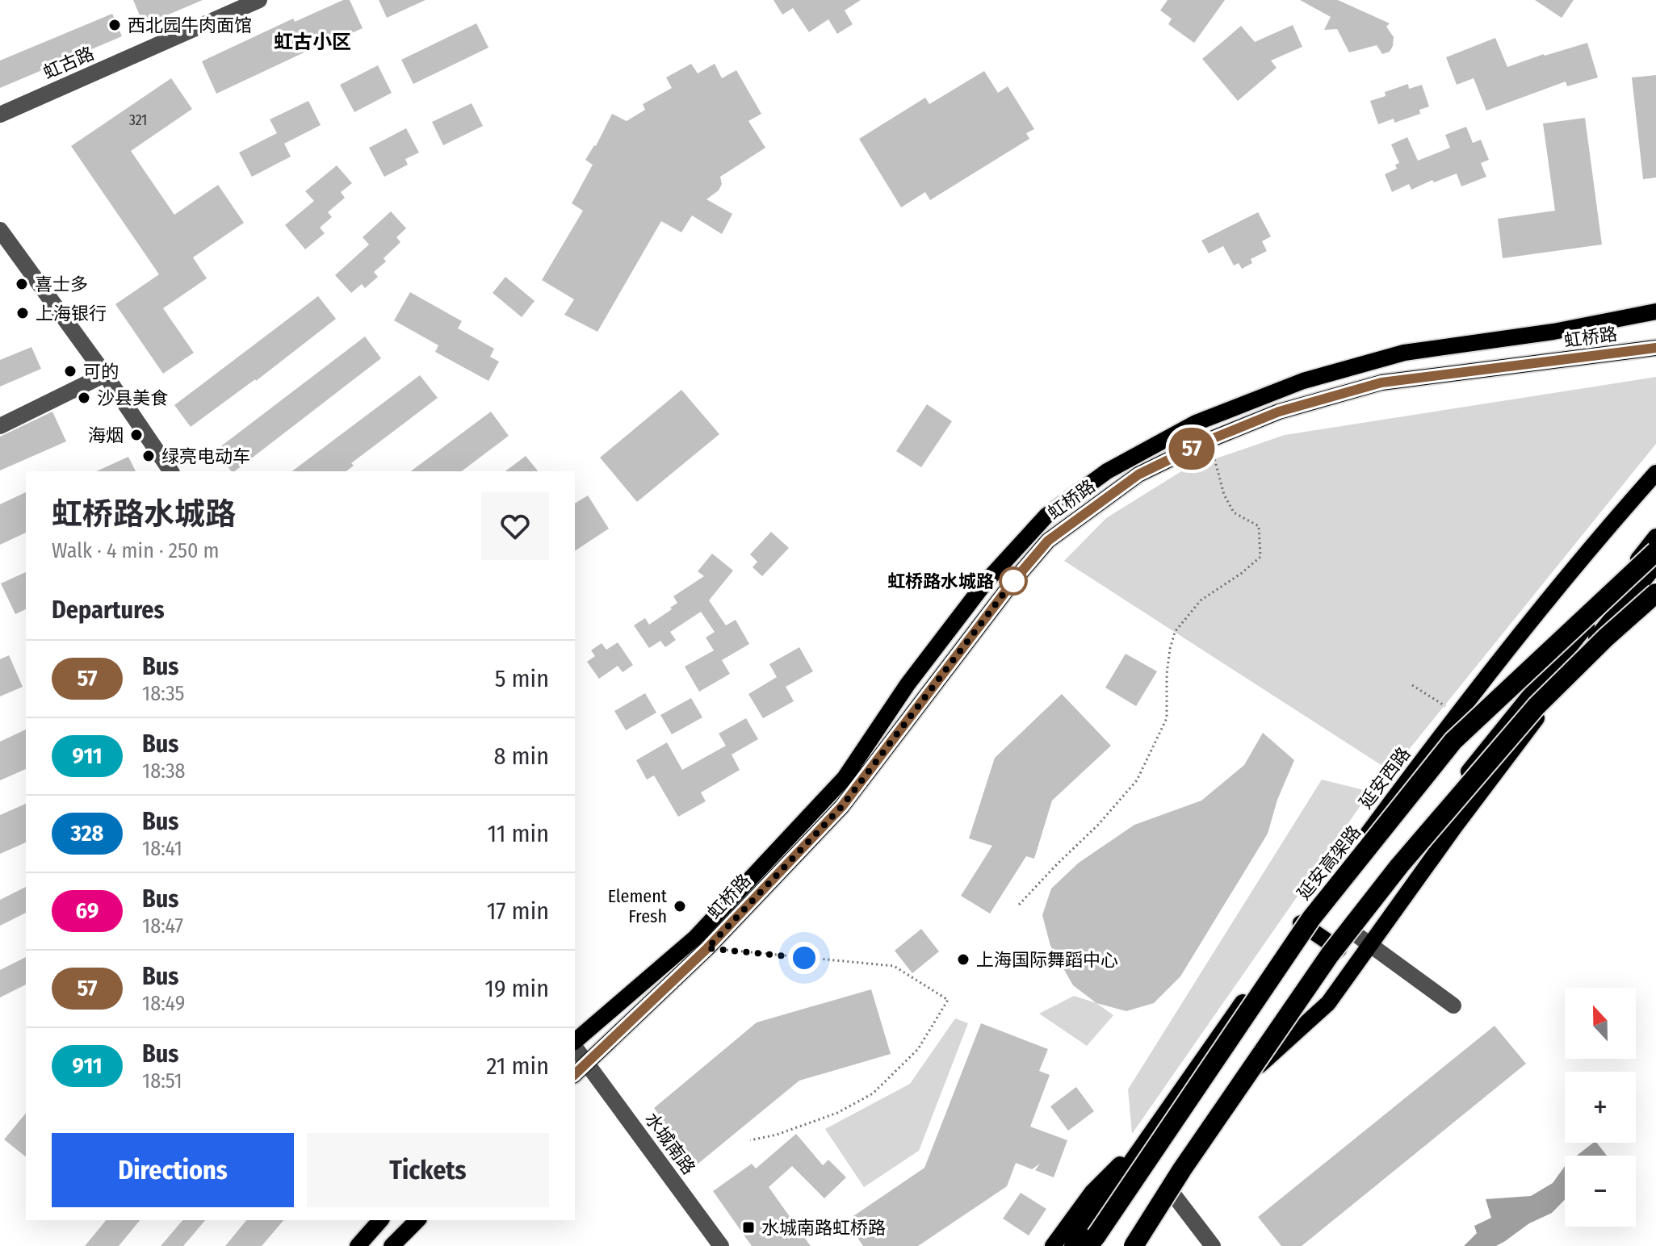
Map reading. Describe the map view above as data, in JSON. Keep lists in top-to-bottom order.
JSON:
{
  "streets": {
    "highway": ["延安高架路"],
    "main road": ["虹桥路", "延安西路"],
    "street": ["虹古路", "水城南路"]
  },
  "crossings": [
    ["虹桥路", "水城南路"]
  ],
  "districts": ["虹古小区"],
  "places": {
    "other": [
      "西北园牛肉面馆",
      "喜士多",
      "上海银行",
      "可的",
      "沙县美食",
      "海烟",
      "绿亮电动车",
      "虹桥路水城路",
      "Element Fresh",
      "上海国际舞蹈中心"
    ],
    "transit": ["水城南路虹桥路"]
  },
  "lines": ["bus line 57"],
  "house_numbers": ["321"],
  "north": "top",
  "page": {
    "on_map": "57",
    "heading": [
      ["虹桥路水城路", "Walk · 4 min · 250 m"],
      "Departures"
    ],
    "list": [
      {
        "mark": "57",
        "name": "Bus",
        "note": "18:35",
        "value": "5 min"
      },
      {
        "mark": "911",
        "name": "Bus",
        "note": "18:38",
        "value": "8 min"
      },
      {
        "mark": "328",
        "name": "Bus",
        "note": "18:41",
        "value": "11 min"
      },
      {
        "mark": "69",
        "name": "Bus",
        "note": "18:47",
        "value": "17 min"
      },
      {
        "mark": "57",
        "name": "Bus",
        "note": "18:49",
        "value": "19 min"
      },
      {
        "mark": "911",
        "name": "Bus",
        "note": "18:51",
        "value": "21 min"
      }
    ],
    "map_buttons": ["+", "−"],
    "buttons": ["Directions", "Tickets"]
  }
}
